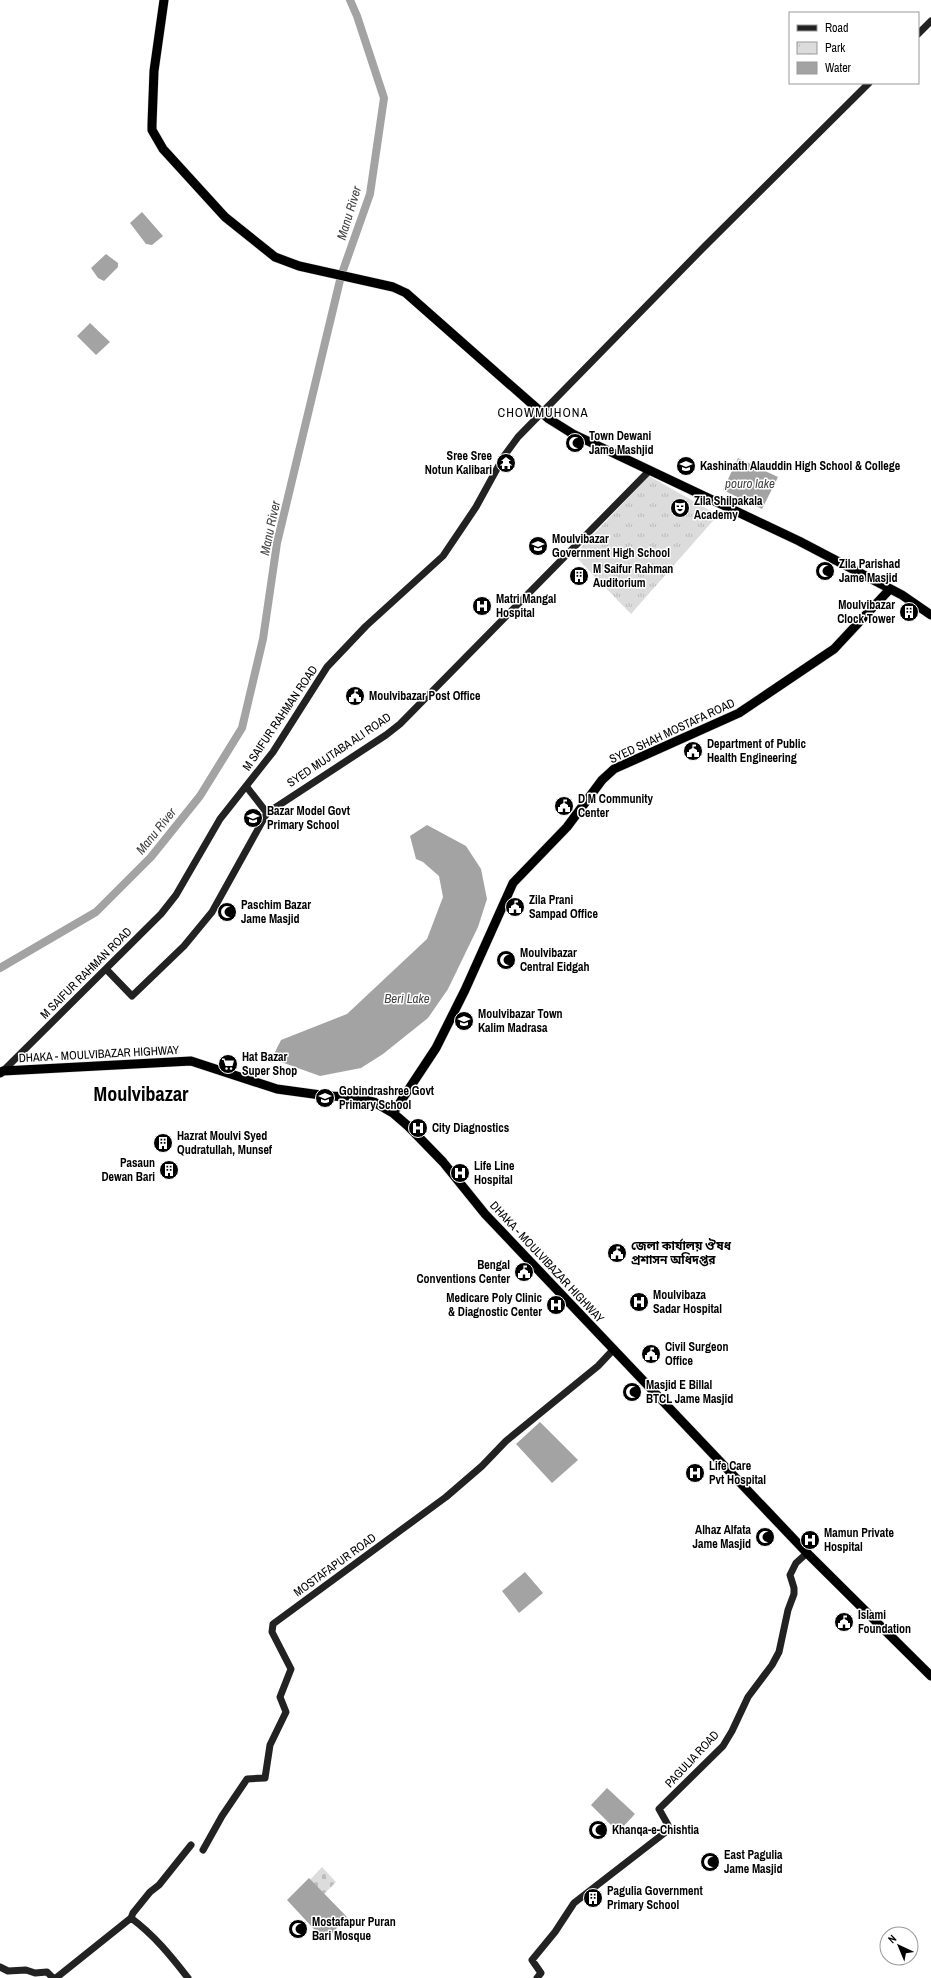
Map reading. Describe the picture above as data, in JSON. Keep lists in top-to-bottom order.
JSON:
{
  "streets": {
    "highway": ["SYED SHAH MOSTAFA ROAD", "DHAKA - MOULVIBAZAR HIGHWAY"],
    "street": [
      "M SAIFUR RAHMAN ROAD",
      "SYED MUJTABA ALI ROAD",
      "MOSTAFAPUR ROAD",
      "PAGULIA ROAD"
    ]
  },
  "crossings": [
    ["M SAIFUR RAHMAN ROAD", "SYED MUJTABA ALI ROAD"],
    ["M SAIFUR RAHMAN ROAD", "DHAKA - MOULVIBAZAR HIGHWAY"],
    ["SYED SHAH MOSTAFA ROAD", "DHAKA - MOULVIBAZAR HIGHWAY"],
    ["DHAKA - MOULVIBAZAR HIGHWAY", "MOSTAFAPUR ROAD"],
    ["DHAKA - MOULVIBAZAR HIGHWAY", "PAGULIA ROAD"]
  ],
  "districts": ["CHOWMUHONA", "Moulvibazar"],
  "water": ["Manu River", "pouro lake", "Beri Lake"],
  "places": {
    "mosque": [
      "Town Dewani Jame Mashjid",
      "Zila Parishad Jame Masjid",
      "Paschim Bazar Jame Masjid",
      "Moulvibazar Central Eidgah",
      "Masjid E Billal BTCL Jame Masjid",
      "Alhaz Alfata Jame Masjid",
      "Khanqa-e-Chishtia",
      "East Pagulia Jame Masjid",
      "Mostafapur Puran Bari Mosque"
    ],
    "temple": ["Sree Sree Notun Kalibari"],
    "school or university": [
      "Kashinath Alauddin High School & College",
      "Moulvibazar Government High School",
      "Bazar Model Govt Primary School",
      "Moulvibazar Town Kalim Madrasa",
      "Gobindrashree Govt Primary School"
    ],
    "theatre": ["Zila Shilpakala Academy"],
    "building": [
      "M Saifur Rahman Auditorium",
      "Moulvibazar Clock Tower",
      "Hazrat Moulvi Syed Qudratullah, Munsef",
      "Pasaun Dewan Bari",
      "Pagulia Government Primary School"
    ],
    "hospital": [
      "Matri Mangal Hospital",
      "City Diagnostics",
      "Life Line Hospital",
      "Moulvibaza Sadar Hospital",
      "Medicare Poly Clinic & Diagnostic Center",
      "Life Care Pvt Hospital",
      "Mamun Private Hospital"
    ],
    "public building": [
      "Moulvibazar Post Office",
      "Department of Public Health Engineering",
      "D M Community Center",
      "Zila Prani Sampad Office",
      "জেলা কার্যালয় ঔষধ প্রশাসন অধিদপ্তর",
      "Bengal Conventions Center",
      "Civil Surgeon Office",
      "Islami Foundation"
    ],
    "supermarket": ["Hat Bazar Super Shop"]
  },
  "legend": ["Road", "Park", "Water"],
  "north": "top left"
}
